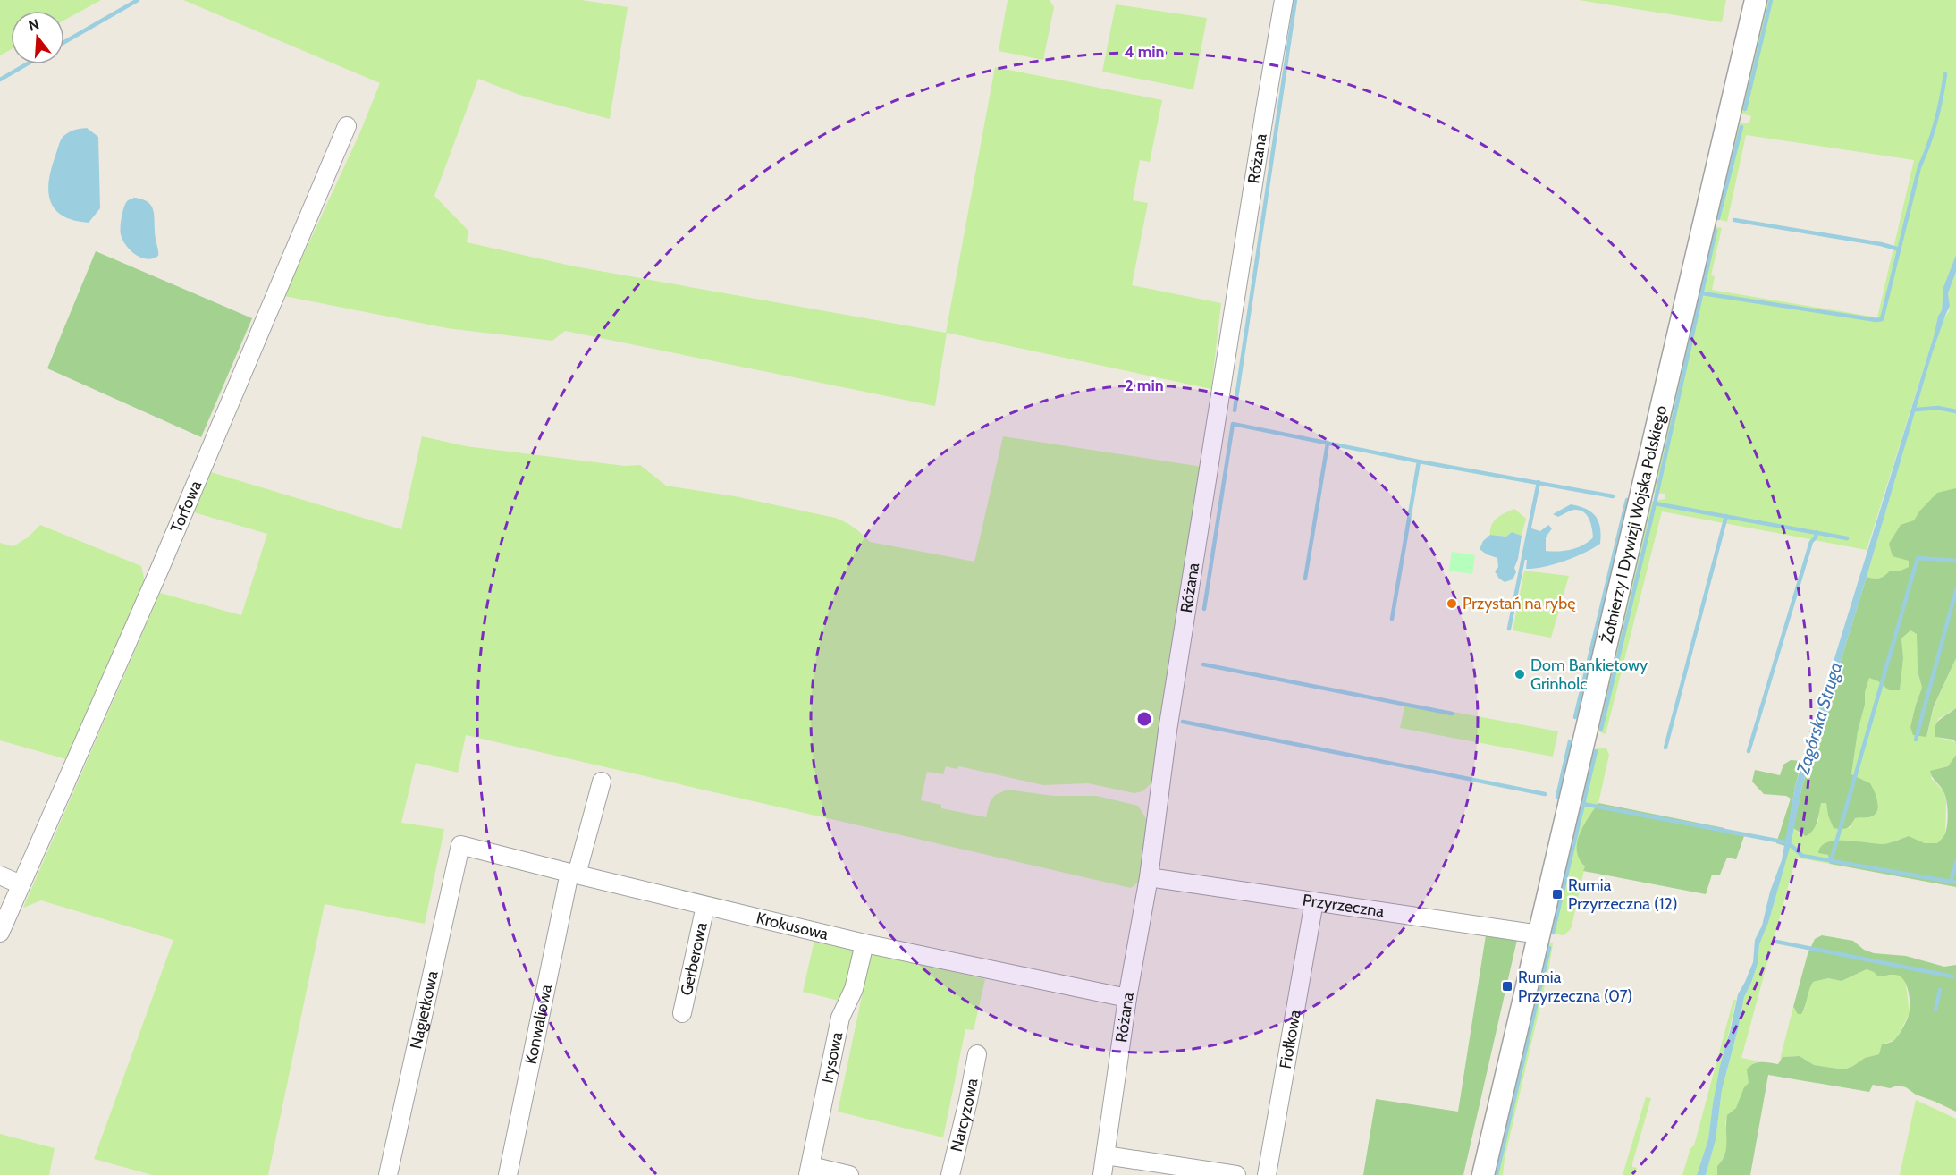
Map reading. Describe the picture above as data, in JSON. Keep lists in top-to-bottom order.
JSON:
{
  "streets": {
    "street": [
      "Różana",
      "Torfowa",
      "Żołnierzy I Dywizji Wojska Polskiego",
      "Przyrzeczna",
      "Krokusowa",
      "Gerberowa",
      "Nagietkowa",
      "Konwaliowa",
      "Fiołkowa",
      "Irysowa",
      "Narcyzowa"
    ]
  },
  "crossings": [
    ["Różana", "Przyrzeczna"],
    ["Różana", "Krokusowa"],
    ["Żołnierzy I Dywizji Wojska Polskiego", "Przyrzeczna"],
    ["Przyrzeczna", "Fiołkowa"],
    ["Krokusowa", "Gerberowa"],
    ["Krokusowa", "Nagietkowa"],
    ["Krokusowa", "Konwaliowa"],
    ["Krokusowa", "Irysowa"]
  ],
  "water": ["Zagórska Struga"],
  "places": {
    "other": ["Przystań na rybę", "Dom Bankietowy Grinholc"],
    "transit": ["Rumia Przyrzeczna (12)", "Rumia Przyrzeczna (07)"]
  },
  "north": "top",
  "rings": ["4 min", "2 min"]
}
